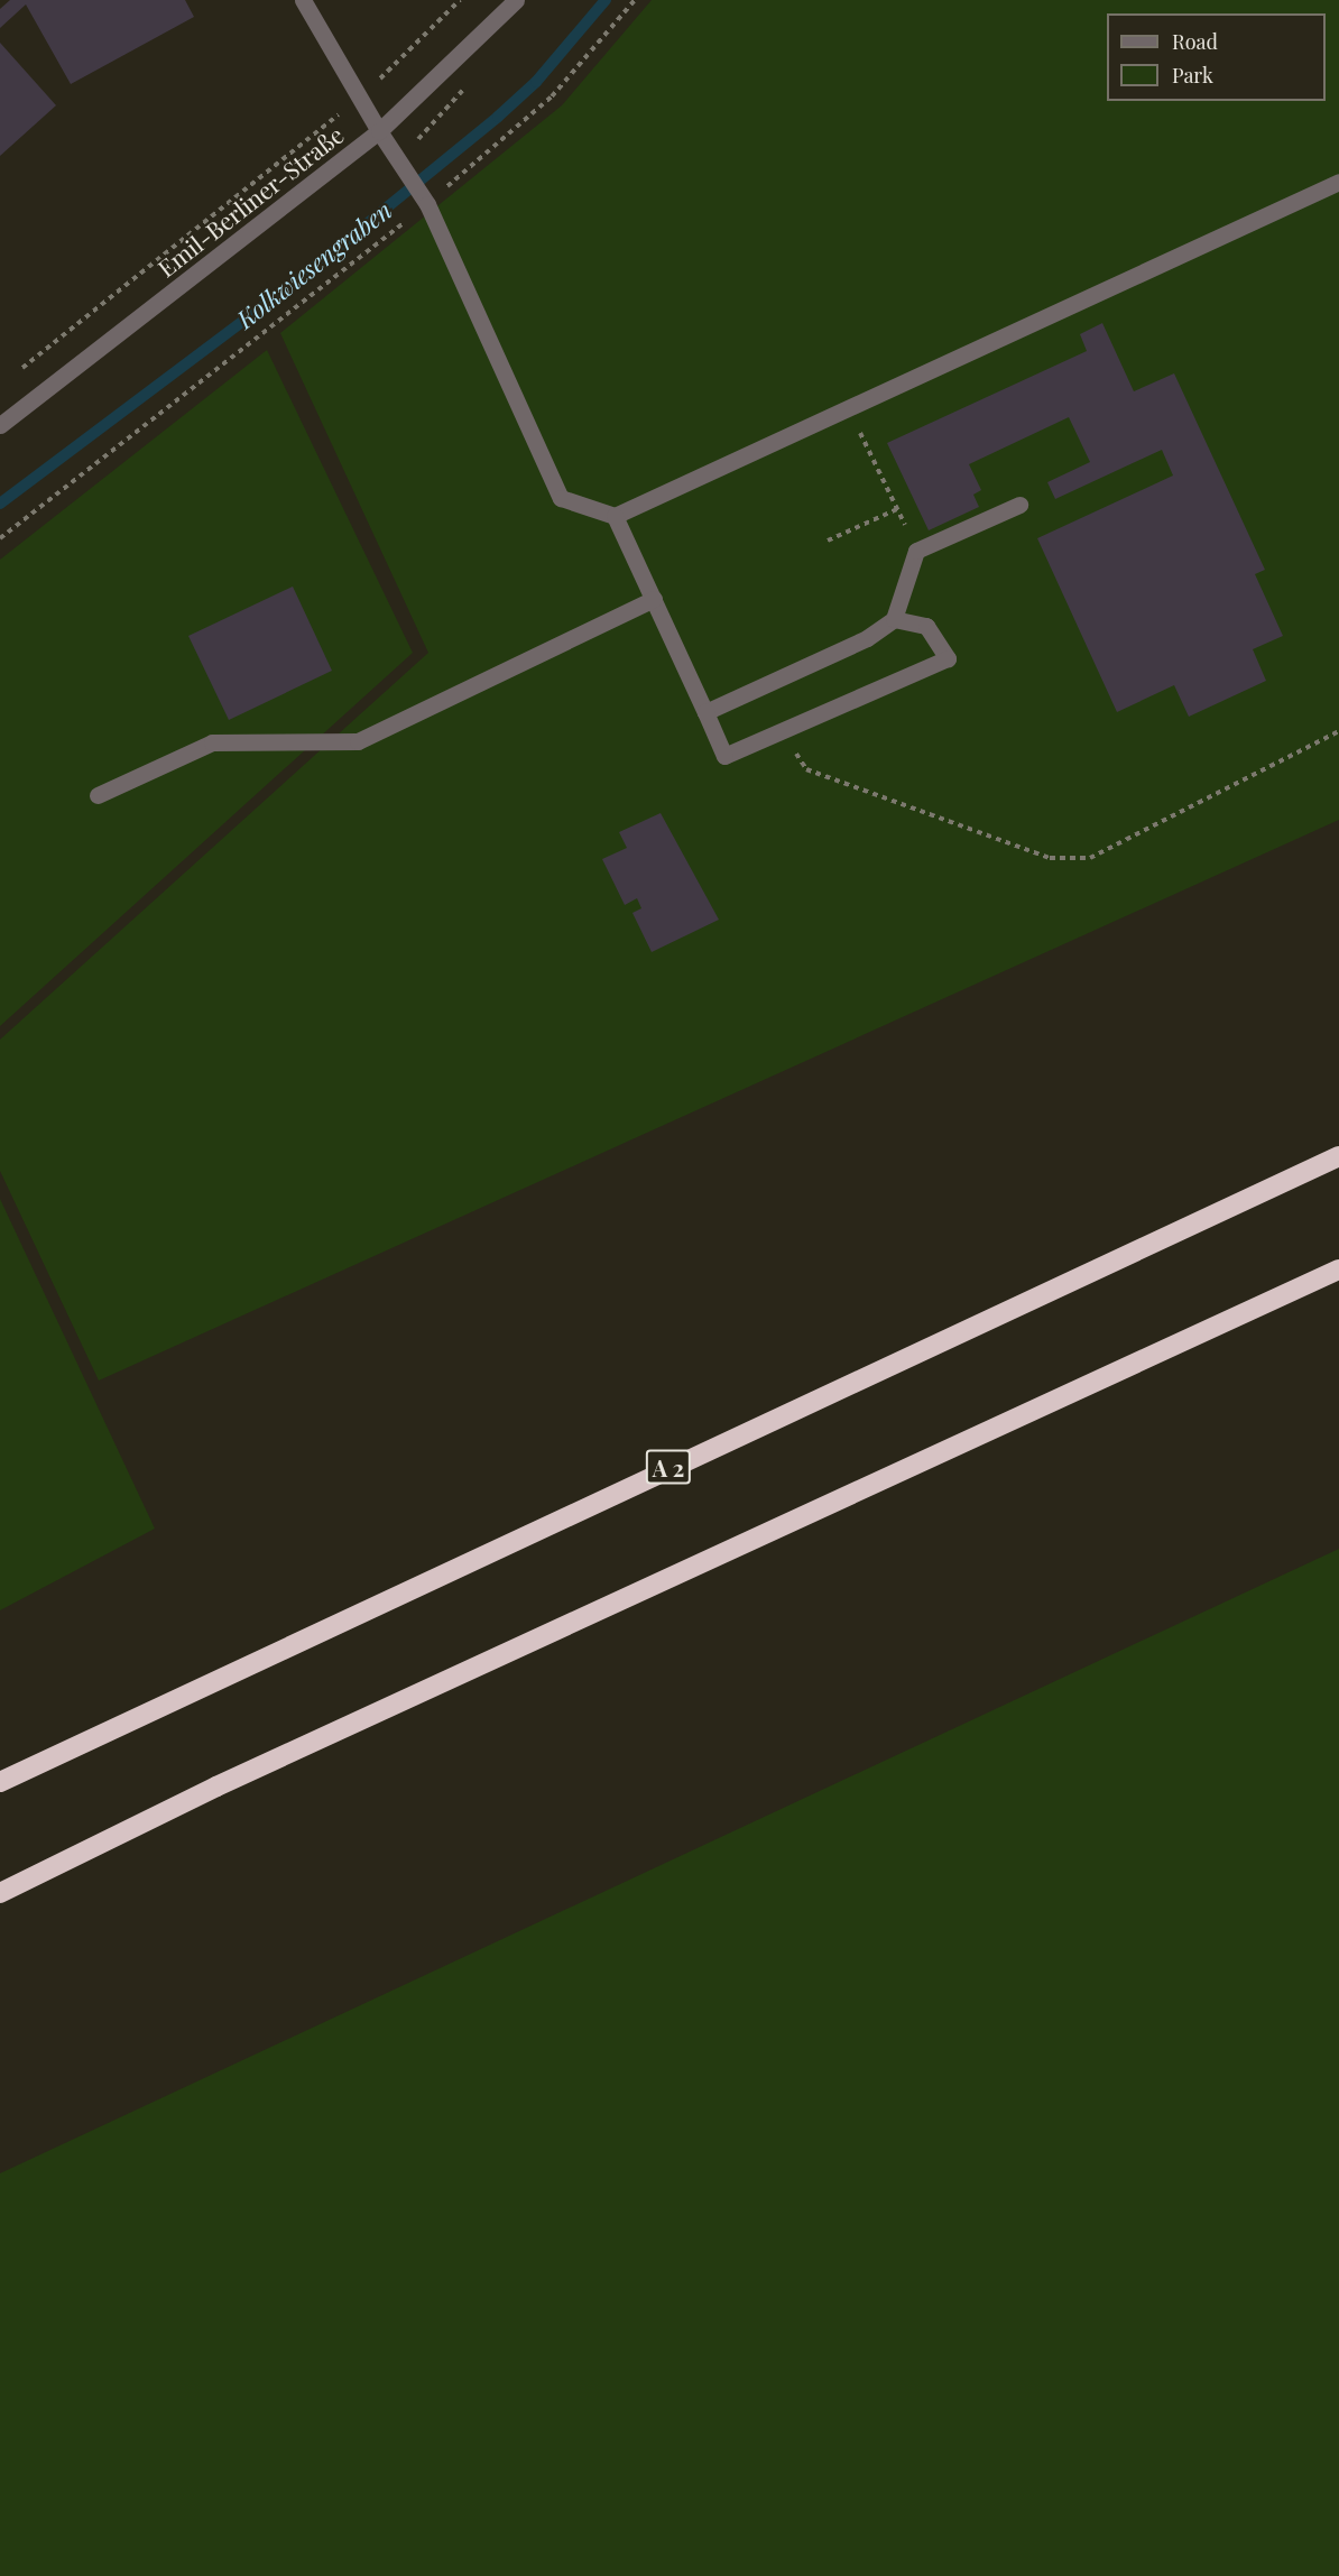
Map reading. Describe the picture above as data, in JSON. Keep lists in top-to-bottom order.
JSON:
{
  "streets": {
    "highway": ["A 2"],
    "street": ["Emil-Berliner-Straße"]
  },
  "water": ["Kolkwiesengraben"],
  "legend": ["Road", "Park"]
}
